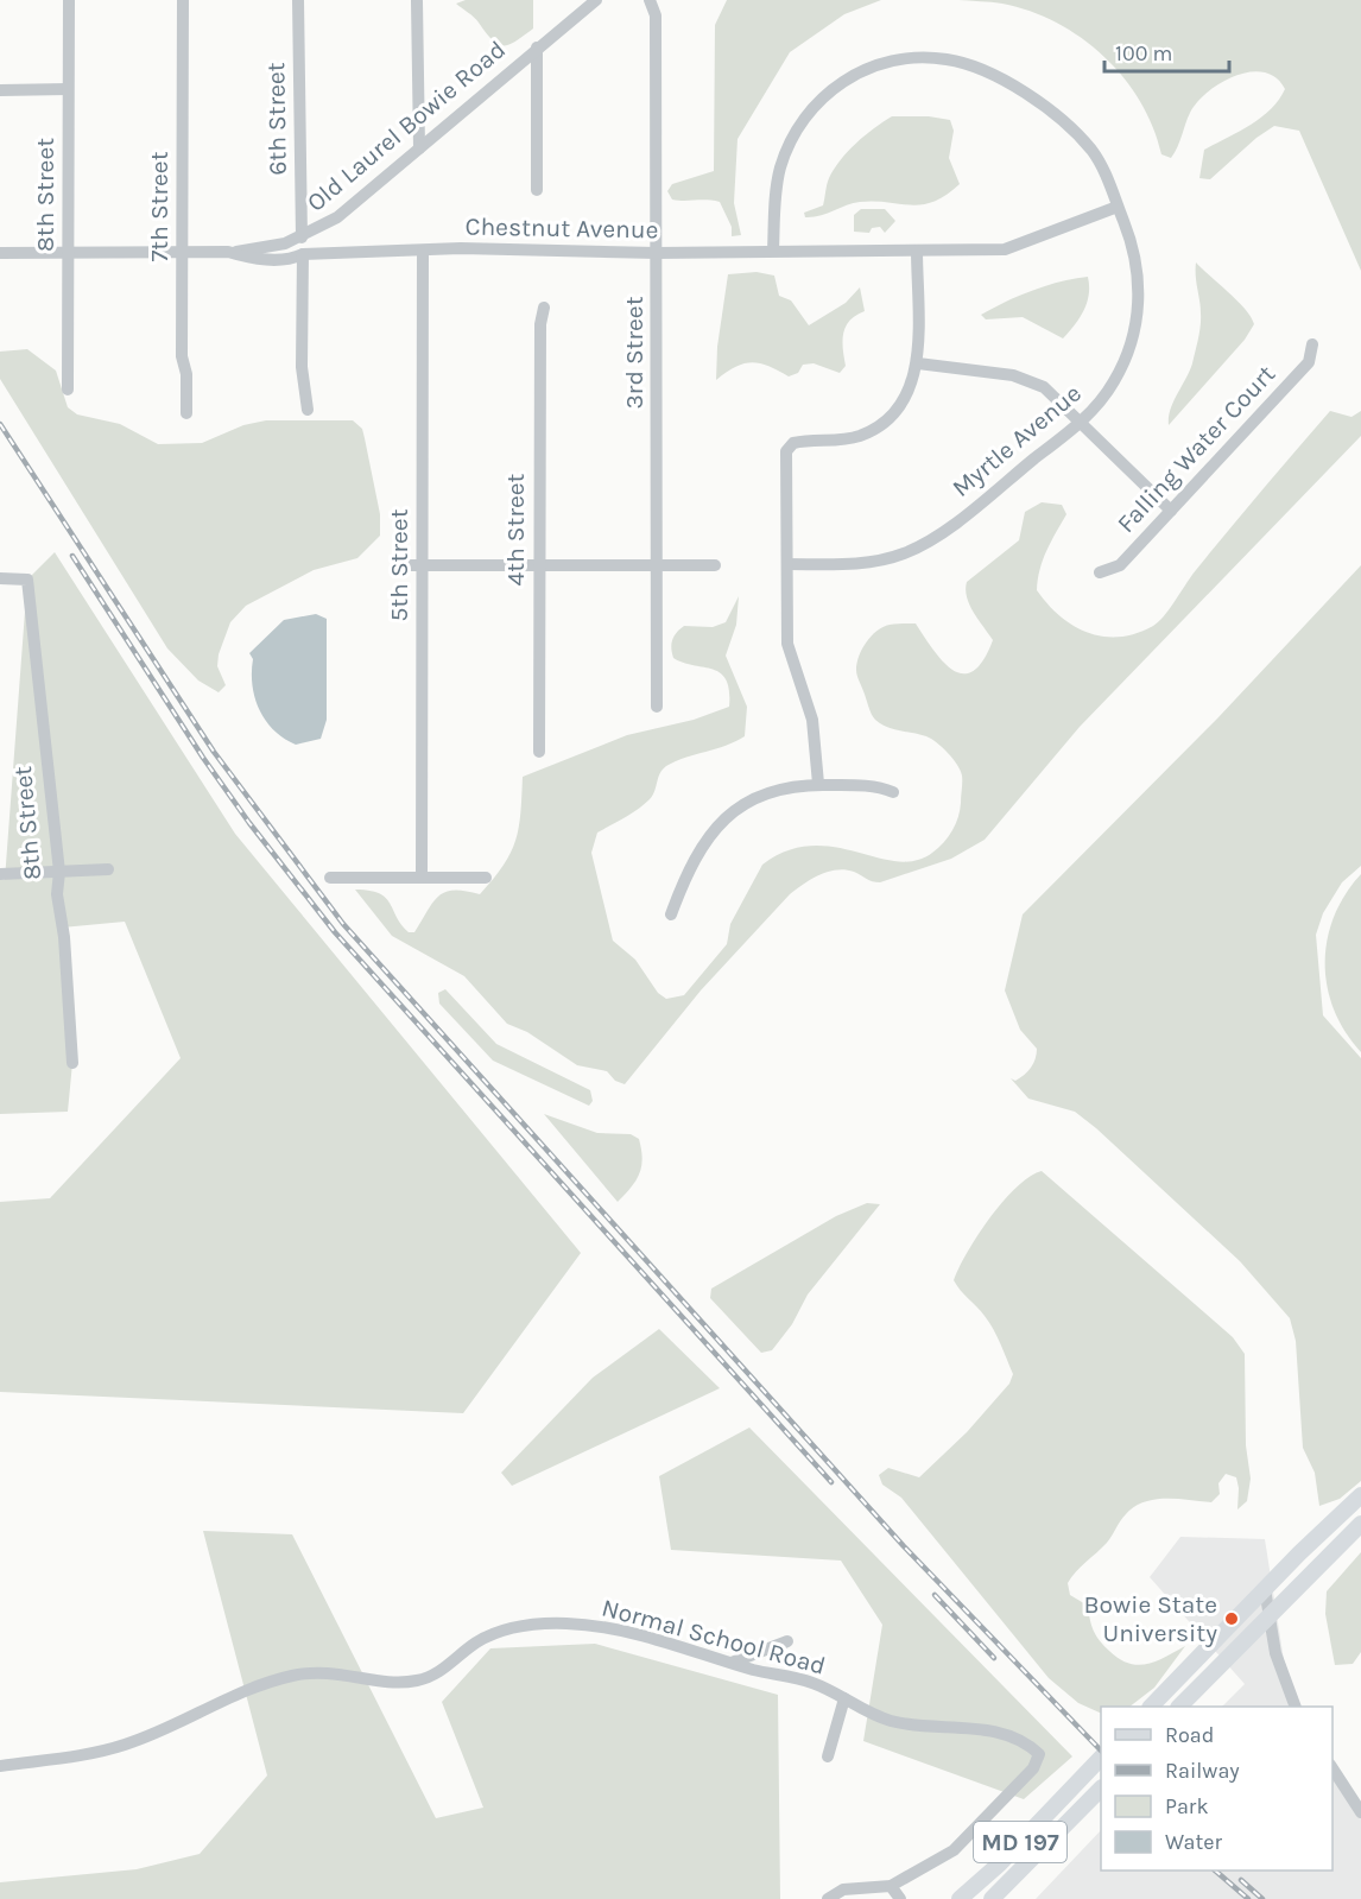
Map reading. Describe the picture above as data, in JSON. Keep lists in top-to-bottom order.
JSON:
{
  "streets": {
    "main road": ["MD 197"],
    "street": [
      "6th Street",
      "Old Laurel Bowie Road",
      "8th Street",
      "7th Street",
      "Chestnut Avenue",
      "3rd Street",
      "Myrtle Avenue",
      "Falling Water Court",
      "4th Street",
      "5th Street",
      "Normal School Road"
    ]
  },
  "crossings": [
    ["6th Street", "Old Laurel Bowie Road"],
    ["Old Laurel Bowie Road", "Chestnut Avenue"],
    ["8th Street", "Chestnut Avenue"],
    ["7th Street", "Chestnut Avenue"],
    ["Chestnut Avenue", "3rd Street"],
    ["Chestnut Avenue", "Myrtle Avenue"],
    ["Chestnut Avenue", "5th Street"]
  ],
  "places": ["Bowie State University"],
  "legend": [
    "Road",
    "Railway",
    "Park",
    "Water"
  ],
  "scale_bar": "100 m"
}
